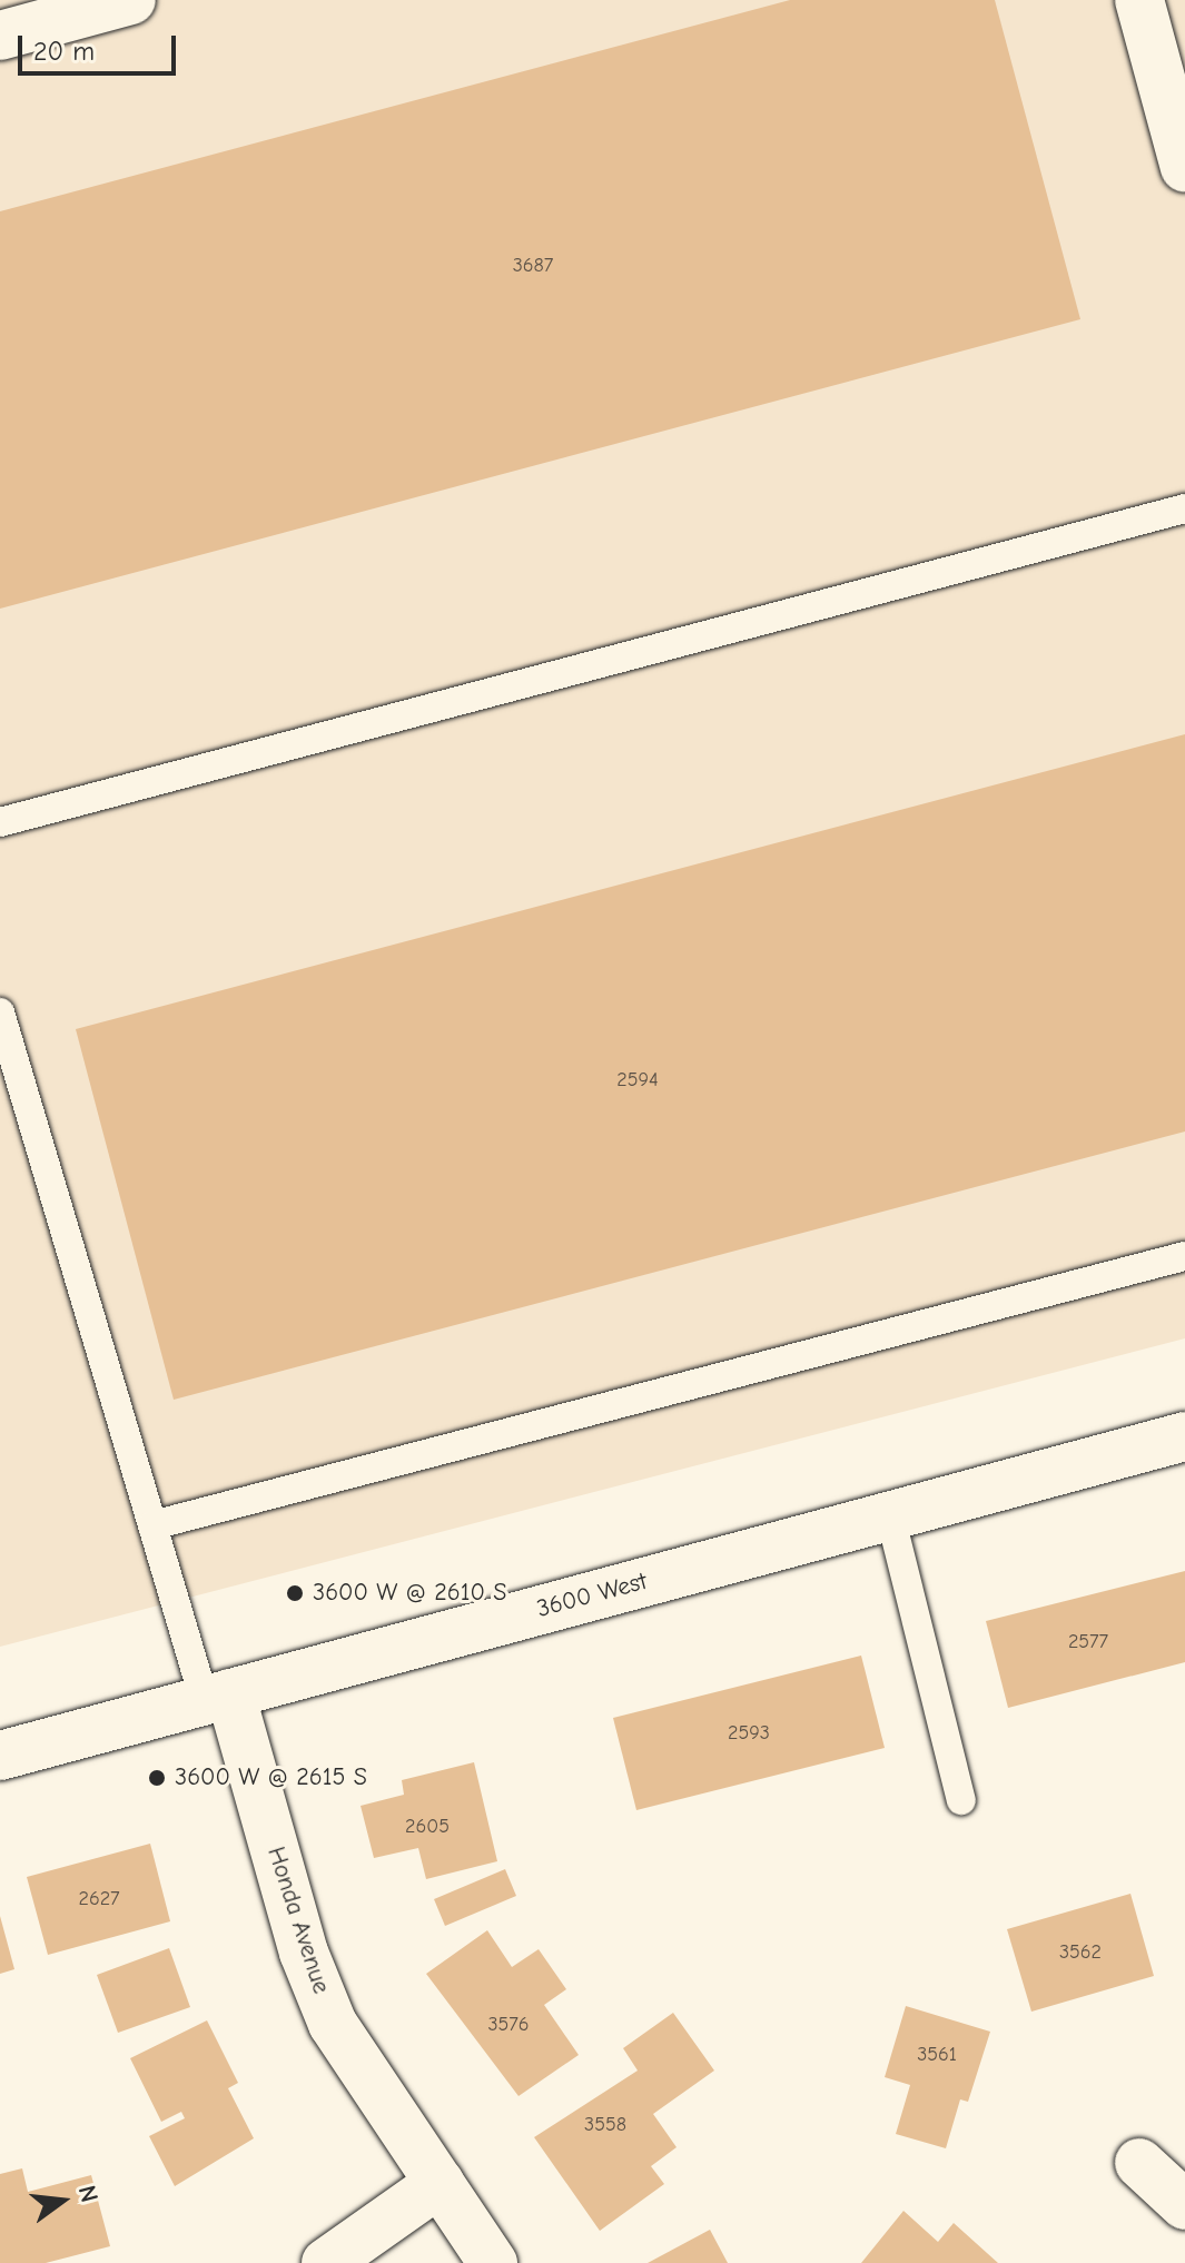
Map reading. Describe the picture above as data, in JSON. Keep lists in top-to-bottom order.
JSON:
{
  "streets": {
    "street": ["3600 West", "Honda Avenue"]
  },
  "crossings": [
    ["3600 West", "Honda Avenue"]
  ],
  "places": ["3600 W @ 2610 S", "3600 W @ 2615 S"],
  "house_numbers": [
    "3687",
    "2594",
    "2577",
    "2593",
    "2605",
    "2627",
    "3562",
    "3576",
    "3561",
    "3558"
  ],
  "scale_bar": "20 m",
  "north": "right"
}
